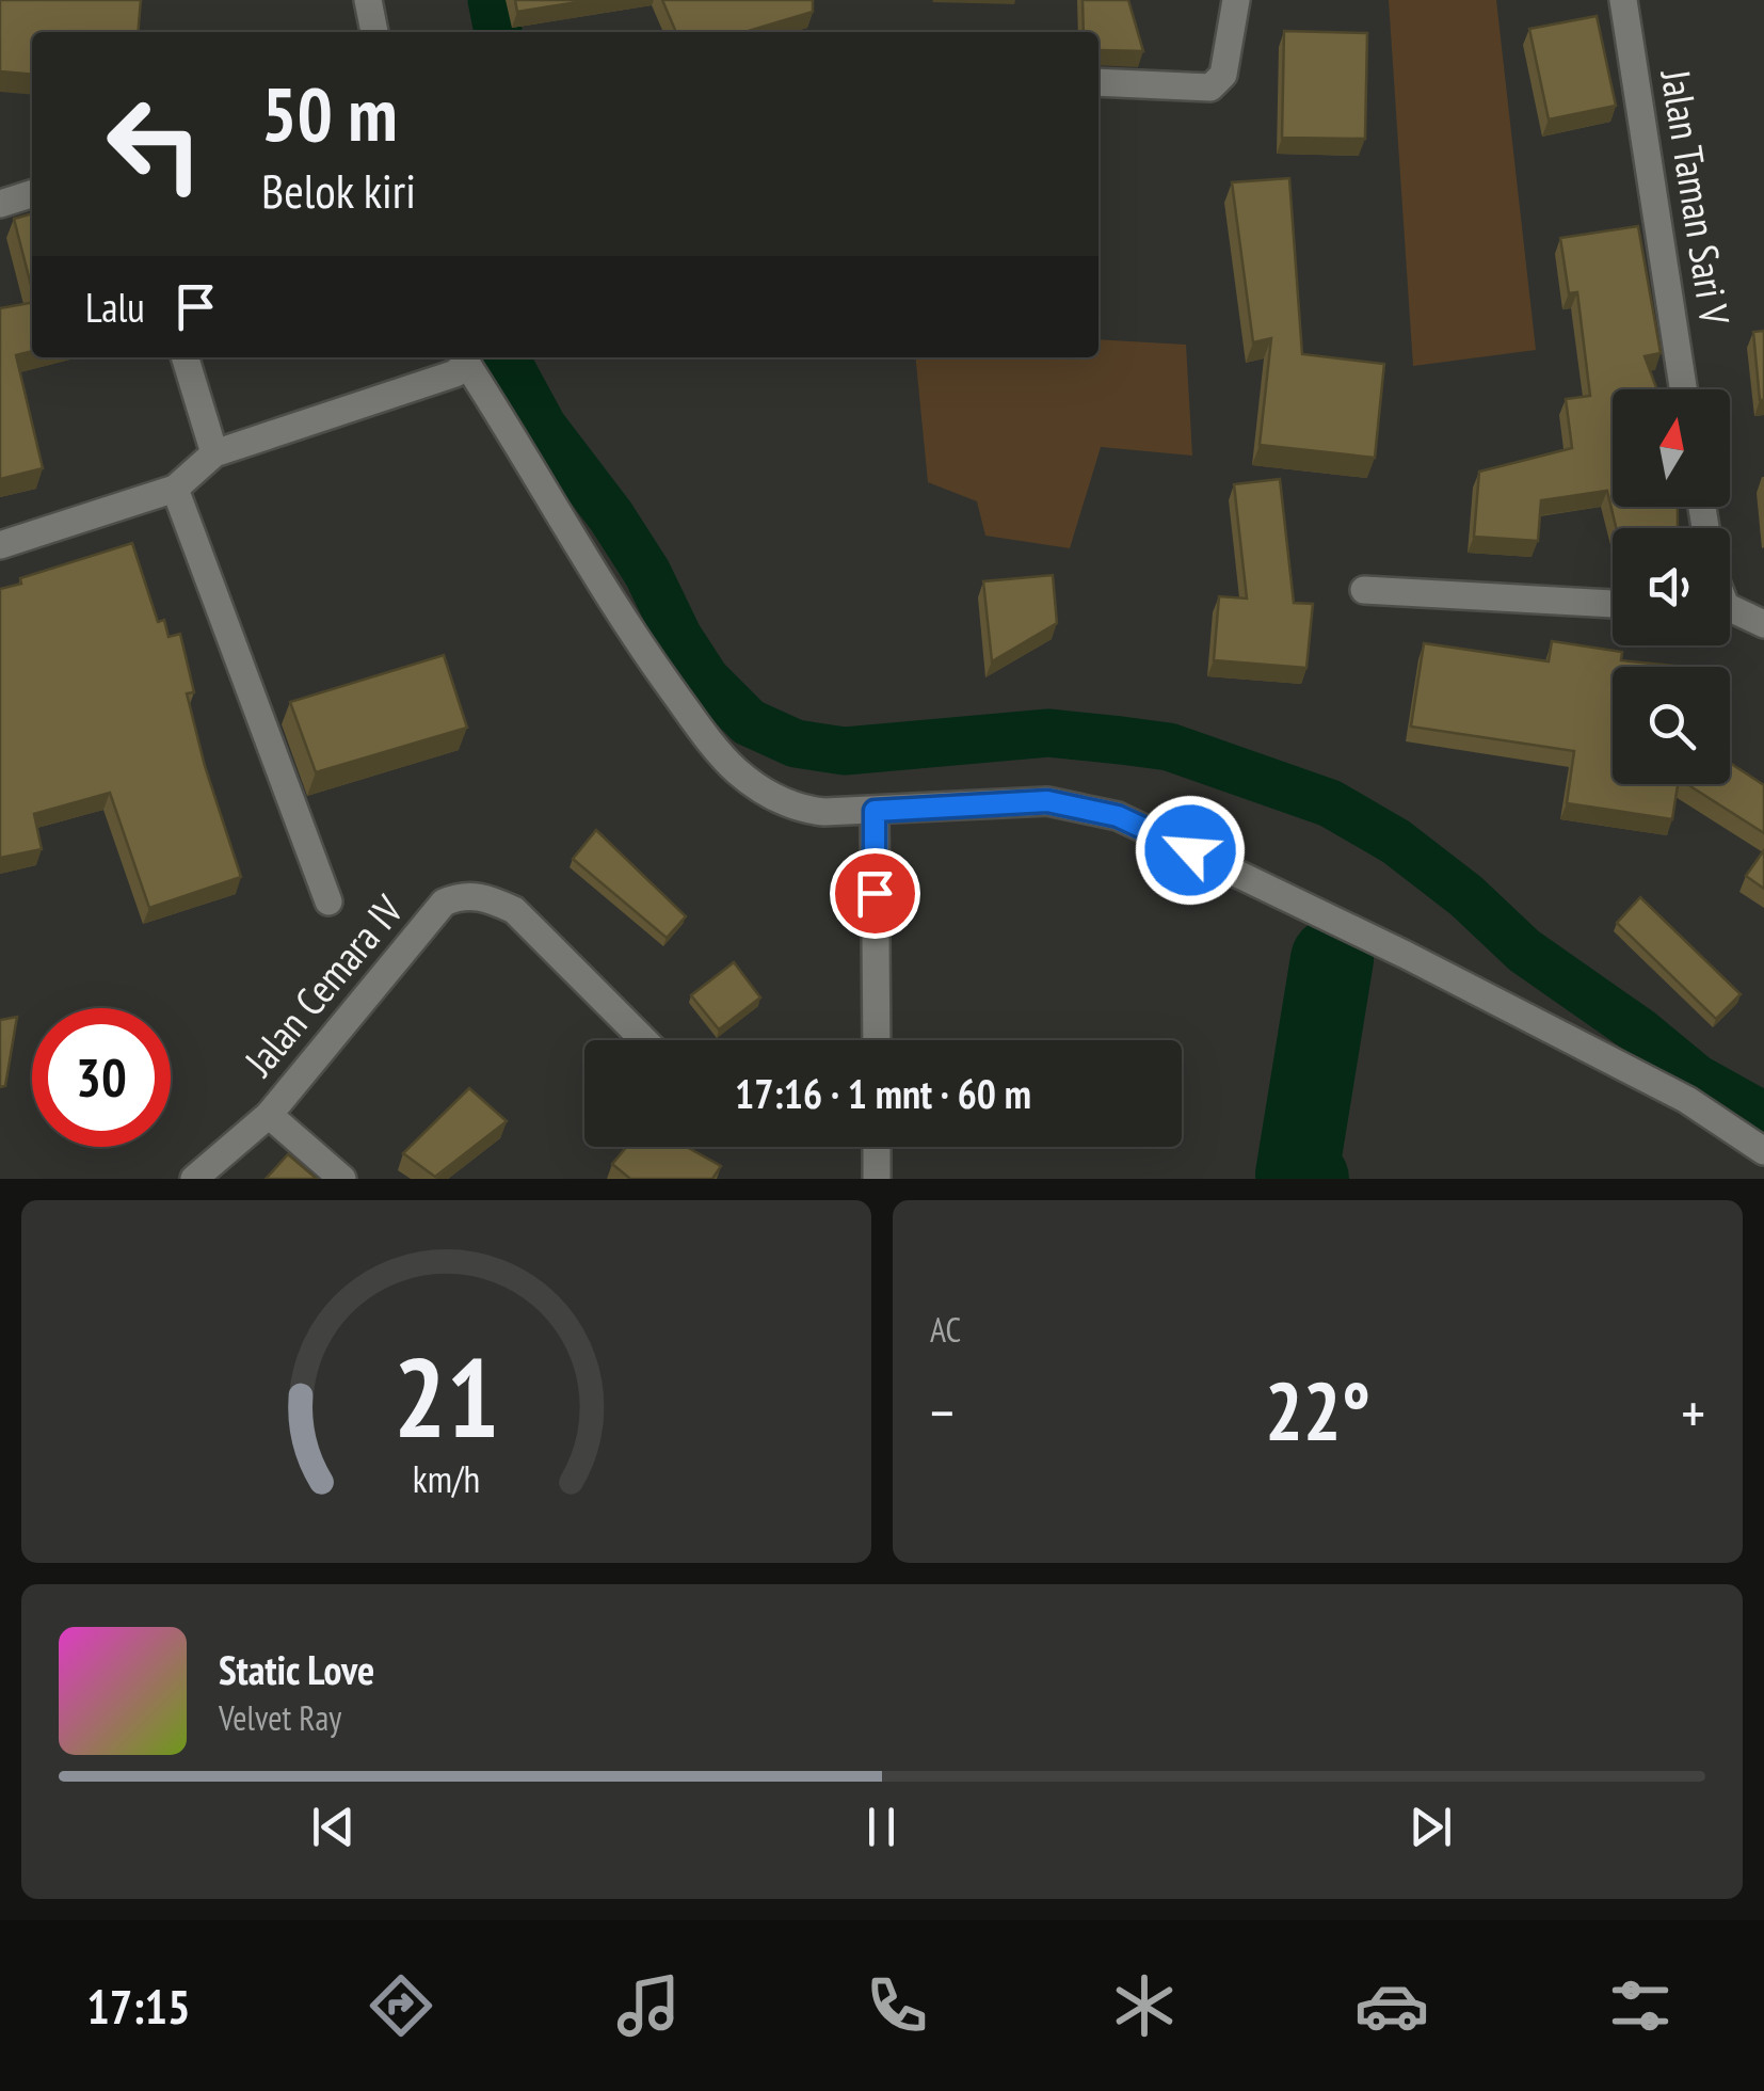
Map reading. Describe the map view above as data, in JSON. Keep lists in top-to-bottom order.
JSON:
{
  "streets": {
    "street": ["Jalan Taman Sari V", "Jalan Cemara IV"]
  },
  "north": "top",
  "page": {
    "turn": ["50 m", "Belok kiri"],
    "then": "Lalu",
    "limit": "30",
    "trip": "17:16 · 1 mnt · 60 m",
    "tile": "AC",
    "heat": ["−", "22°", "+"],
    "song": ["Static Love", "Velvet Ray"],
    "tabs": "17:15",
    "gauge": ["21", "km/h"]
  }
}
